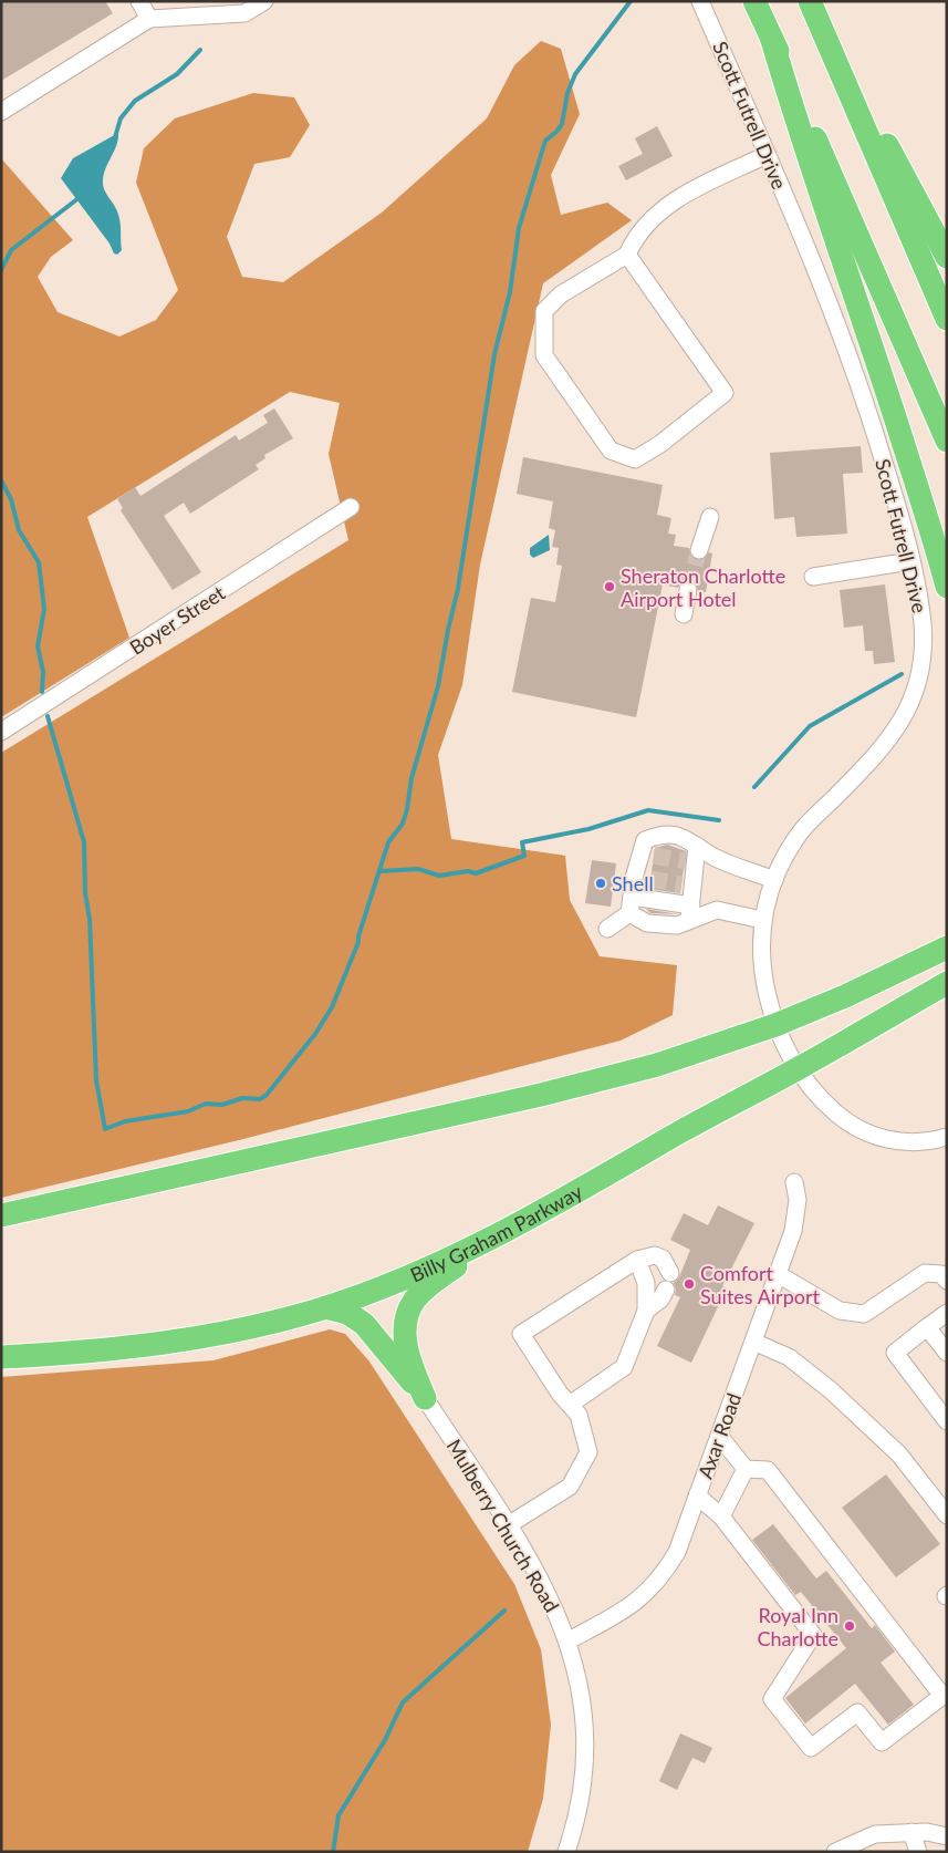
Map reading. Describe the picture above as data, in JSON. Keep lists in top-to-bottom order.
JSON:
{
  "streets": {
    "highway": ["Billy Graham Parkway"],
    "street": [
      "Scott Futrell Drive",
      "Boyer Street",
      "Axar Road",
      "Mulberry Church Road"
    ]
  },
  "crossings": [
    ["Scott Futrell Drive", "Billy Graham Parkway"],
    ["Axar Road", "Mulberry Church Road"]
  ],
  "places": [
    "Sheraton Charlotte Airport Hotel",
    "Shell",
    "Comfort Suites Airport",
    "Royal Inn Charlotte"
  ]
}
